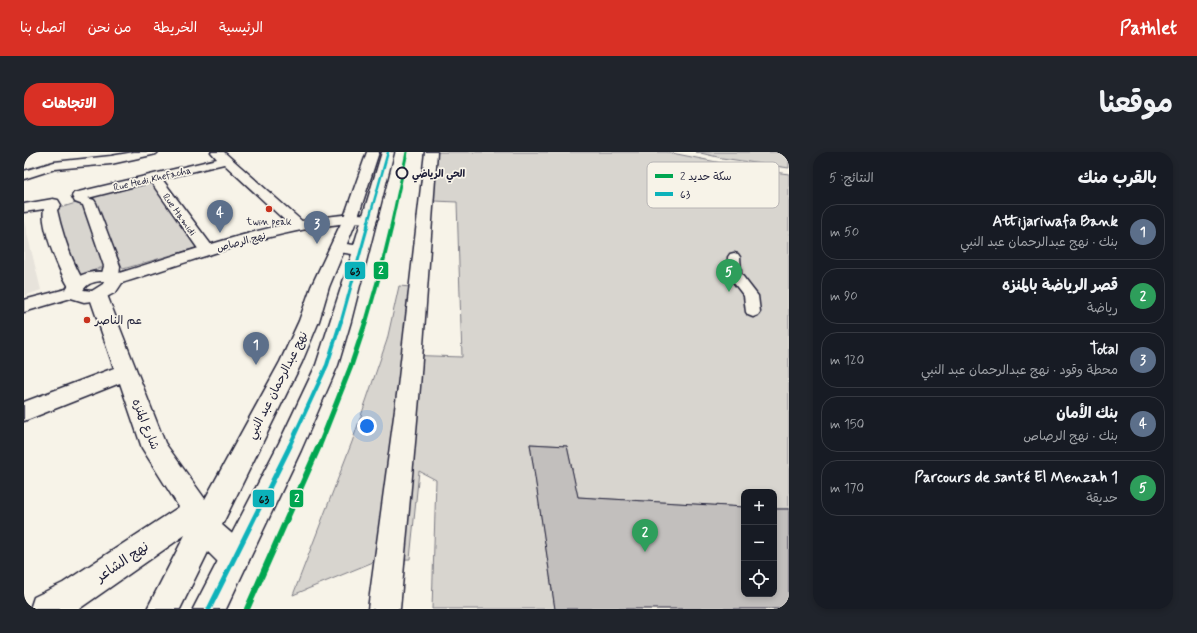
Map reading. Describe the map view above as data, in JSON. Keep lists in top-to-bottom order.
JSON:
{
  "streets": {
    "street": [
      "Rue Hedi Khefacha",
      "Rue Hamidi",
      "نهج الرصاص",
      "نهج عبدالرحمان عبد النبي",
      "شارع المنزه",
      "نهج الشاعر"
    ]
  },
  "crossings": [
    ["Rue Hedi Khefacha", "Rue Hamidi"],
    ["Rue Hedi Khefacha", "شارع المنزه"],
    ["Rue Hamidi", "نهج الرصاص"],
    ["نهج الرصاص", "نهج عبدالرحمان عبد النبي"],
    ["نهج الرصاص", "شارع المنزه"],
    ["نهج عبدالرحمان عبد النبي", "شارع المنزه"],
    ["نهج عبدالرحمان عبد النبي", "نهج الشاعر"],
    ["شارع المنزه", "نهج الشاعر"]
  ],
  "places": ["الحي الرياضي", "twin peak", "عم الناصر"],
  "lines": ["rail line 2", "transit line 63"],
  "legend": ["سكة حديد 2", "63"],
  "page": {
    "header": "Pathlet",
    "nav": [
      "الرئيسية",
      "الخريطة",
      "من نحن",
      "اتصل بنا"
    ],
    "title": "موقعنا",
    "buttons": "الاتجاهات",
    "heading": ["بالقرب منك", "النتائج: 5"],
    "pins": [
      "4",
      "3",
      "5",
      "1",
      "2"
    ],
    "list": [
      {
        "mark": "1",
        "name": "Attijariwafa Bank",
        "note": "بنك · نهج عبدالرحمان عبد النبي",
        "value": "50 m"
      },
      {
        "mark": "2",
        "name": "قصر الرياضة بالمنزه",
        "note": "رياضة",
        "value": "90 m"
      },
      {
        "mark": "3",
        "name": "Total",
        "note": "محطة وقود · نهج عبدالرحمان عبد النبي",
        "value": "120 m"
      },
      {
        "mark": "4",
        "name": "بنك الأمان",
        "note": "بنك · نهج الرصاص",
        "value": "150 m"
      },
      {
        "mark": "5",
        "name": "Parcours de santé El Menzah 1",
        "note": "حديقة",
        "value": "170 m"
      }
    ],
    "map_buttons": ["+", "−"]
  }
}
